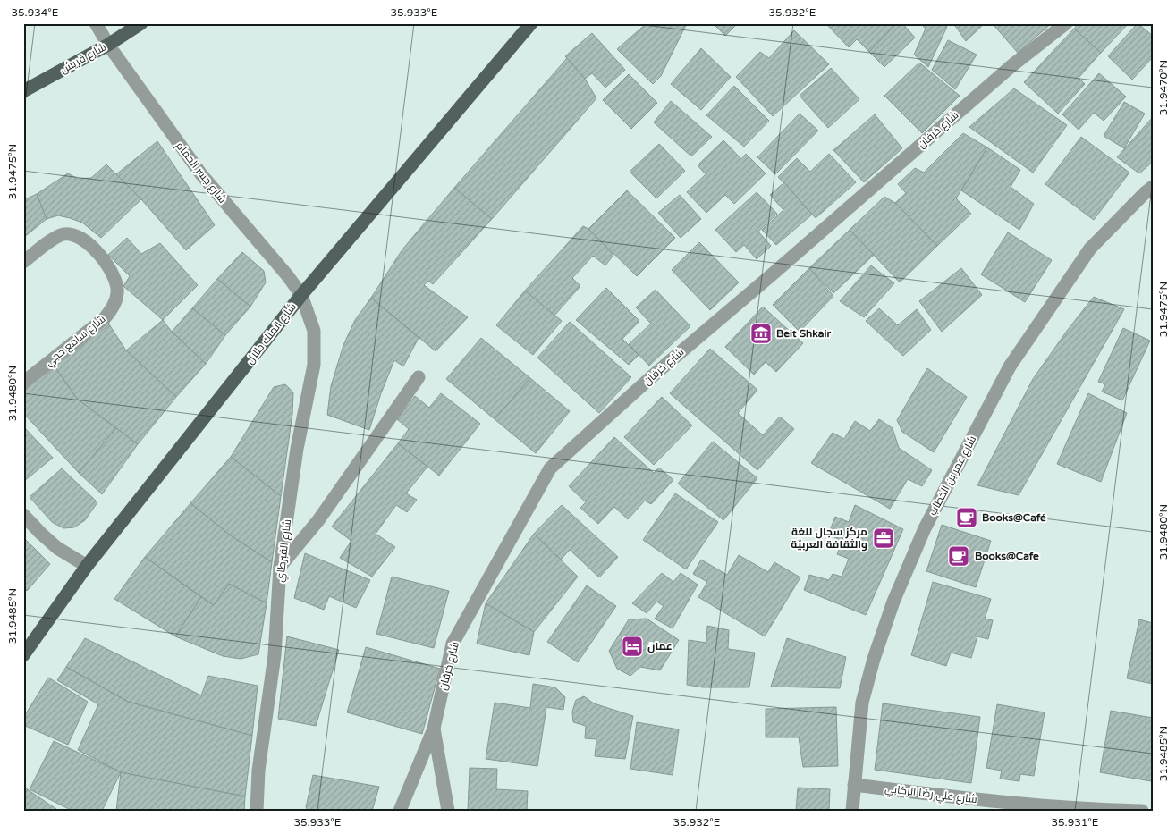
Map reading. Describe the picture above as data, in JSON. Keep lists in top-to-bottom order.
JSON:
{
  "streets": {
    "main road": ["شارع قريش", "شارع الملك طلال"],
    "street": [
      "شارع خرفان",
      "شارع جسر الحمام",
      "شارع سامع حجي",
      "شارع عمر بن الخطاب",
      "شارع القبرطاي",
      "شارع علي رضا الركابي"
    ]
  },
  "crossings": [
    ["شارع قريش", "شارع جسر الحمام"],
    ["شارع جسر الحمام", "شارع الملك طلال"],
    ["شارع جسر الحمام", "شارع القبرطاي"],
    ["شارع الملك طلال", "شارع القبرطاي"],
    ["شارع عمر بن الخطاب", "شارع علي رضا الركابي"]
  ],
  "places": {
    "museum": ["Beit Shkair"],
    "cafe": ["Books@Café", "Books@Cafe"],
    "office": ["مركز سجال للغة والثقافة العربيّة"],
    "hotel": ["عمان"]
  },
  "coordinates": [
    "35.934°E",
    "35.933°E",
    "35.932°E",
    "31.9470°N",
    "31.9475°N",
    "31.9480°N",
    "31.9485°N",
    "35.931°E"
  ]
}
